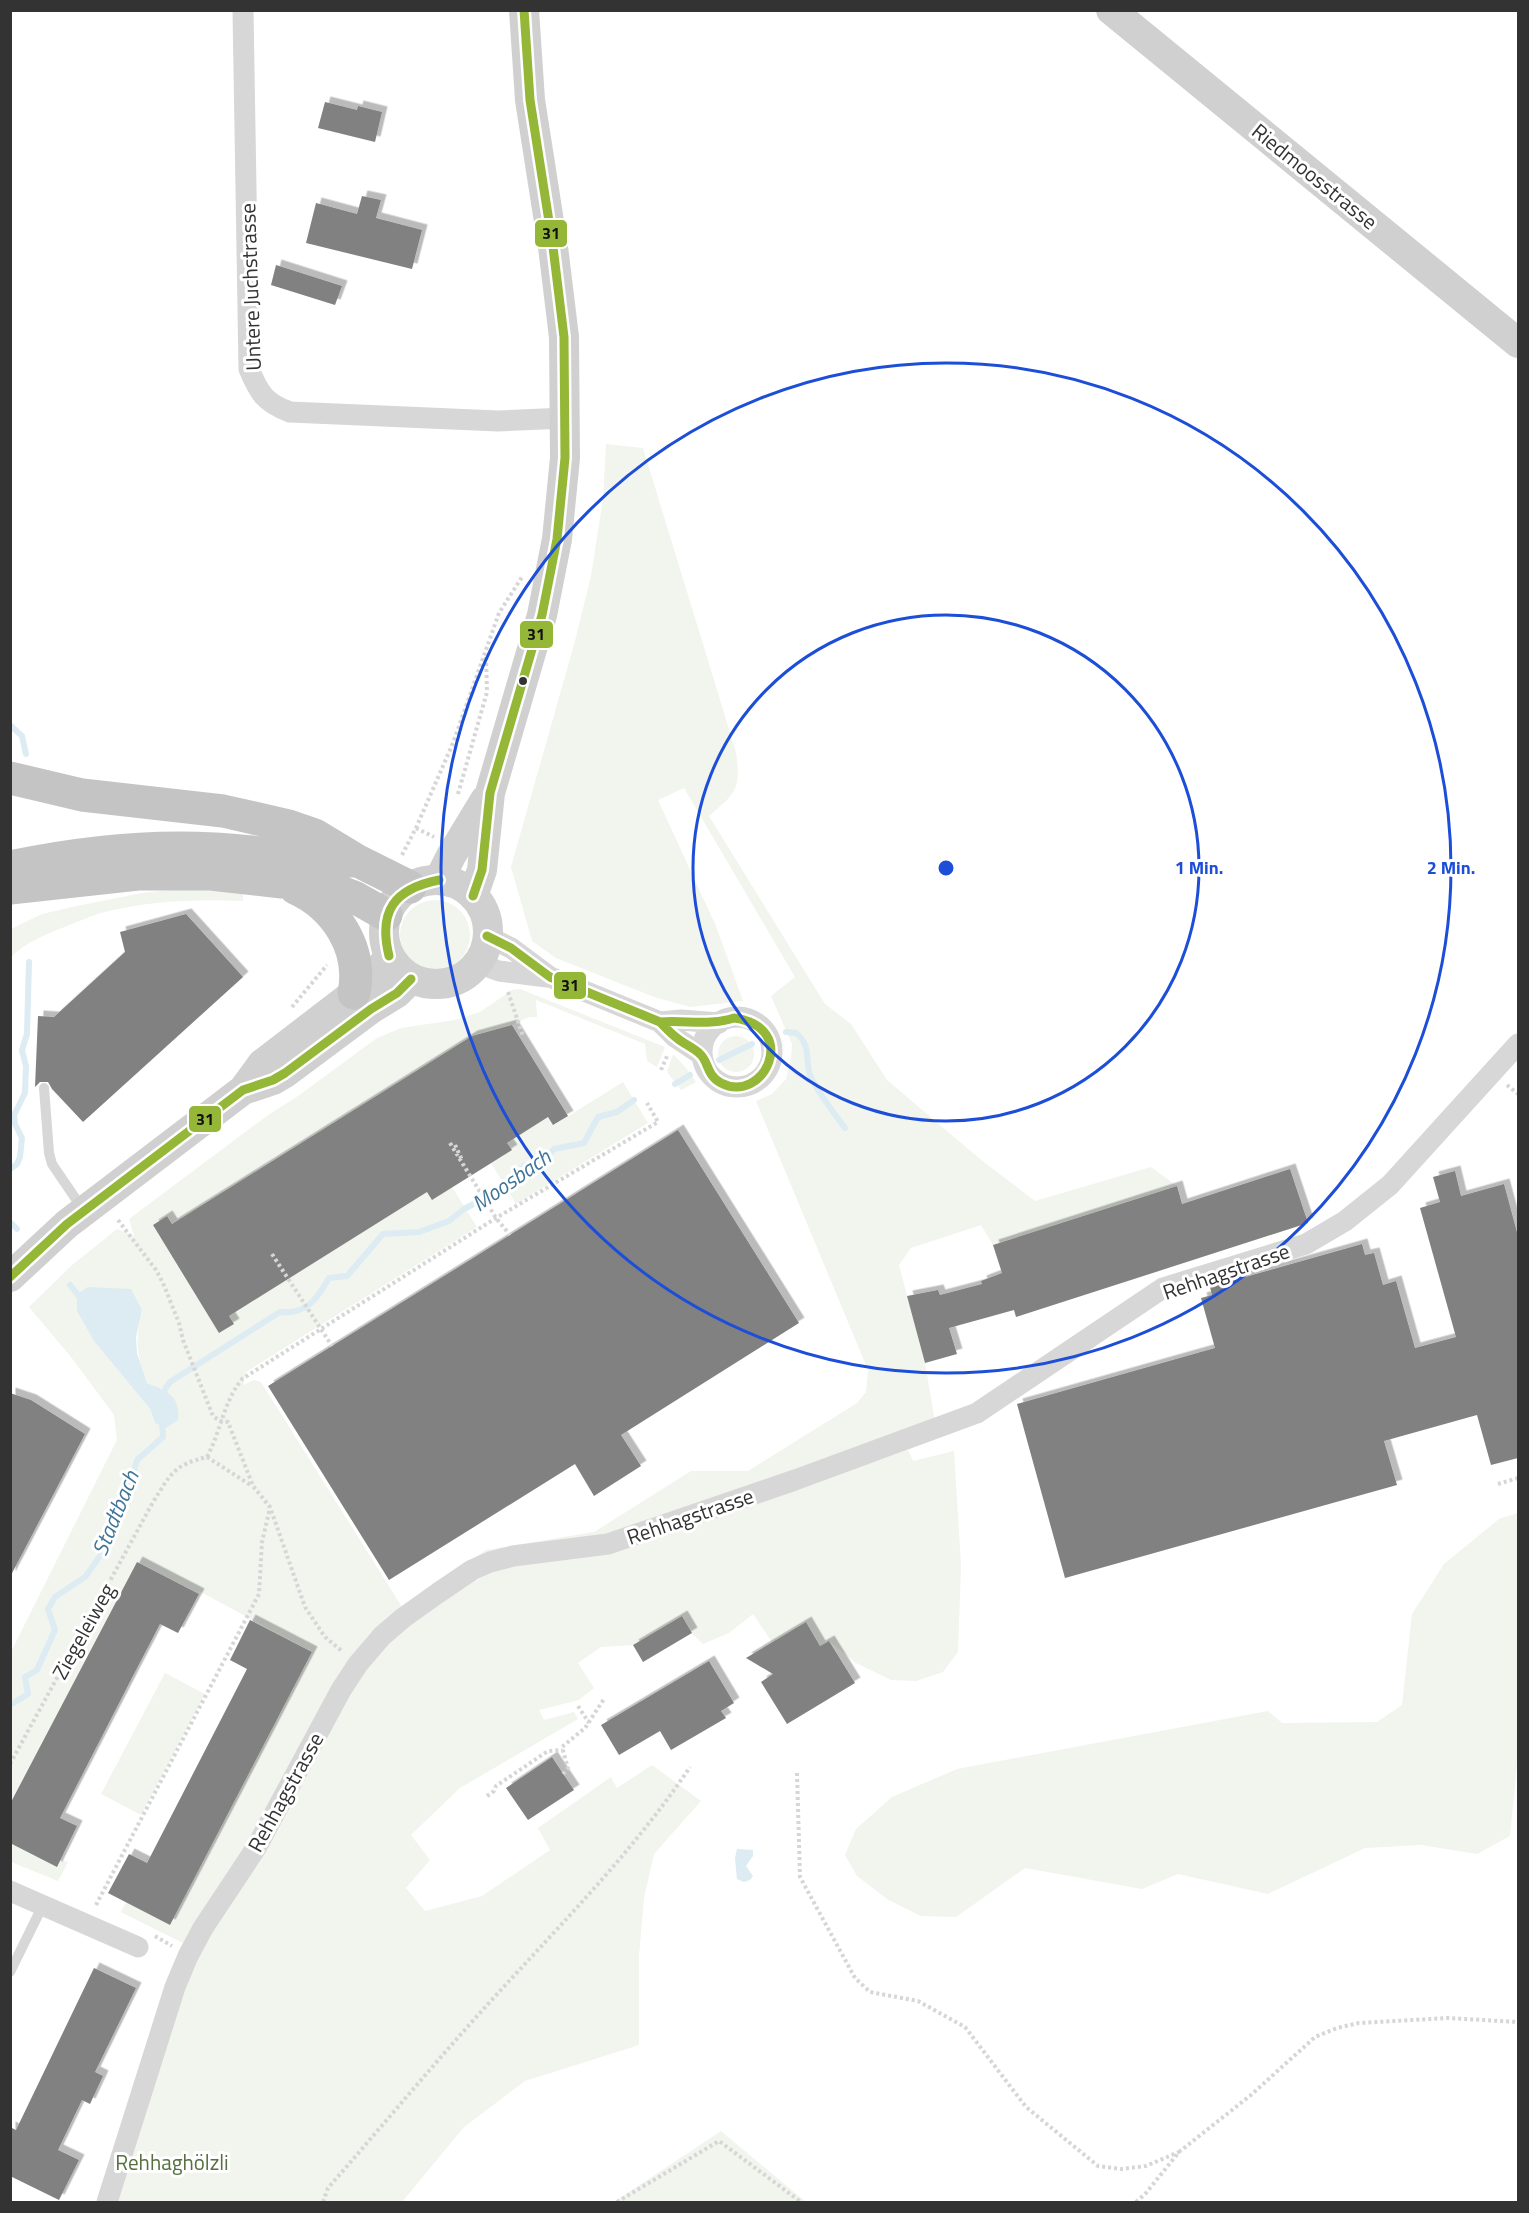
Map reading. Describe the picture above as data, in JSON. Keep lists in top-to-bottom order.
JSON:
{
  "streets": {
    "main road": ["Riedmoosstrasse"],
    "street": ["Untere Juchstrasse", "Rehhagstrasse"],
    "path": ["Ziegeleiweg"]
  },
  "water": ["Moosbach", "Stadtbach"],
  "parks": ["Rehhaghölzli"],
  "lines": ["transit line 31"],
  "rings": ["1 Min.", "2 Min."]
}
